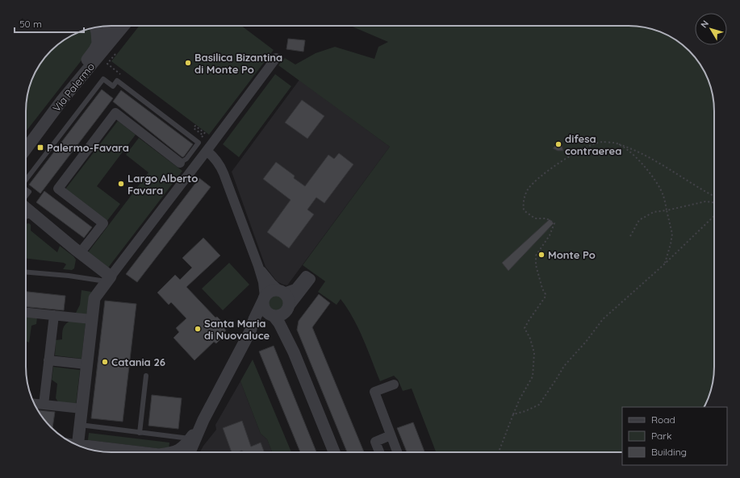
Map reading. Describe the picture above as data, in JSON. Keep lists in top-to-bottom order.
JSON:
{
  "streets": {
    "street": ["Via Palermo"]
  },
  "places": {
    "other": [
      "Basilica Bizantina di Monte Po",
      "difesa contraerea",
      "Largo Alberto Favara",
      "Monte Po",
      "Santa Maria di Nuovaluce",
      "Catania 26"
    ],
    "transit": ["Palermo-Favara"]
  },
  "legend": ["Road", "Park", "Building"],
  "scale_bar": "50 m",
  "north": "top left"
}
